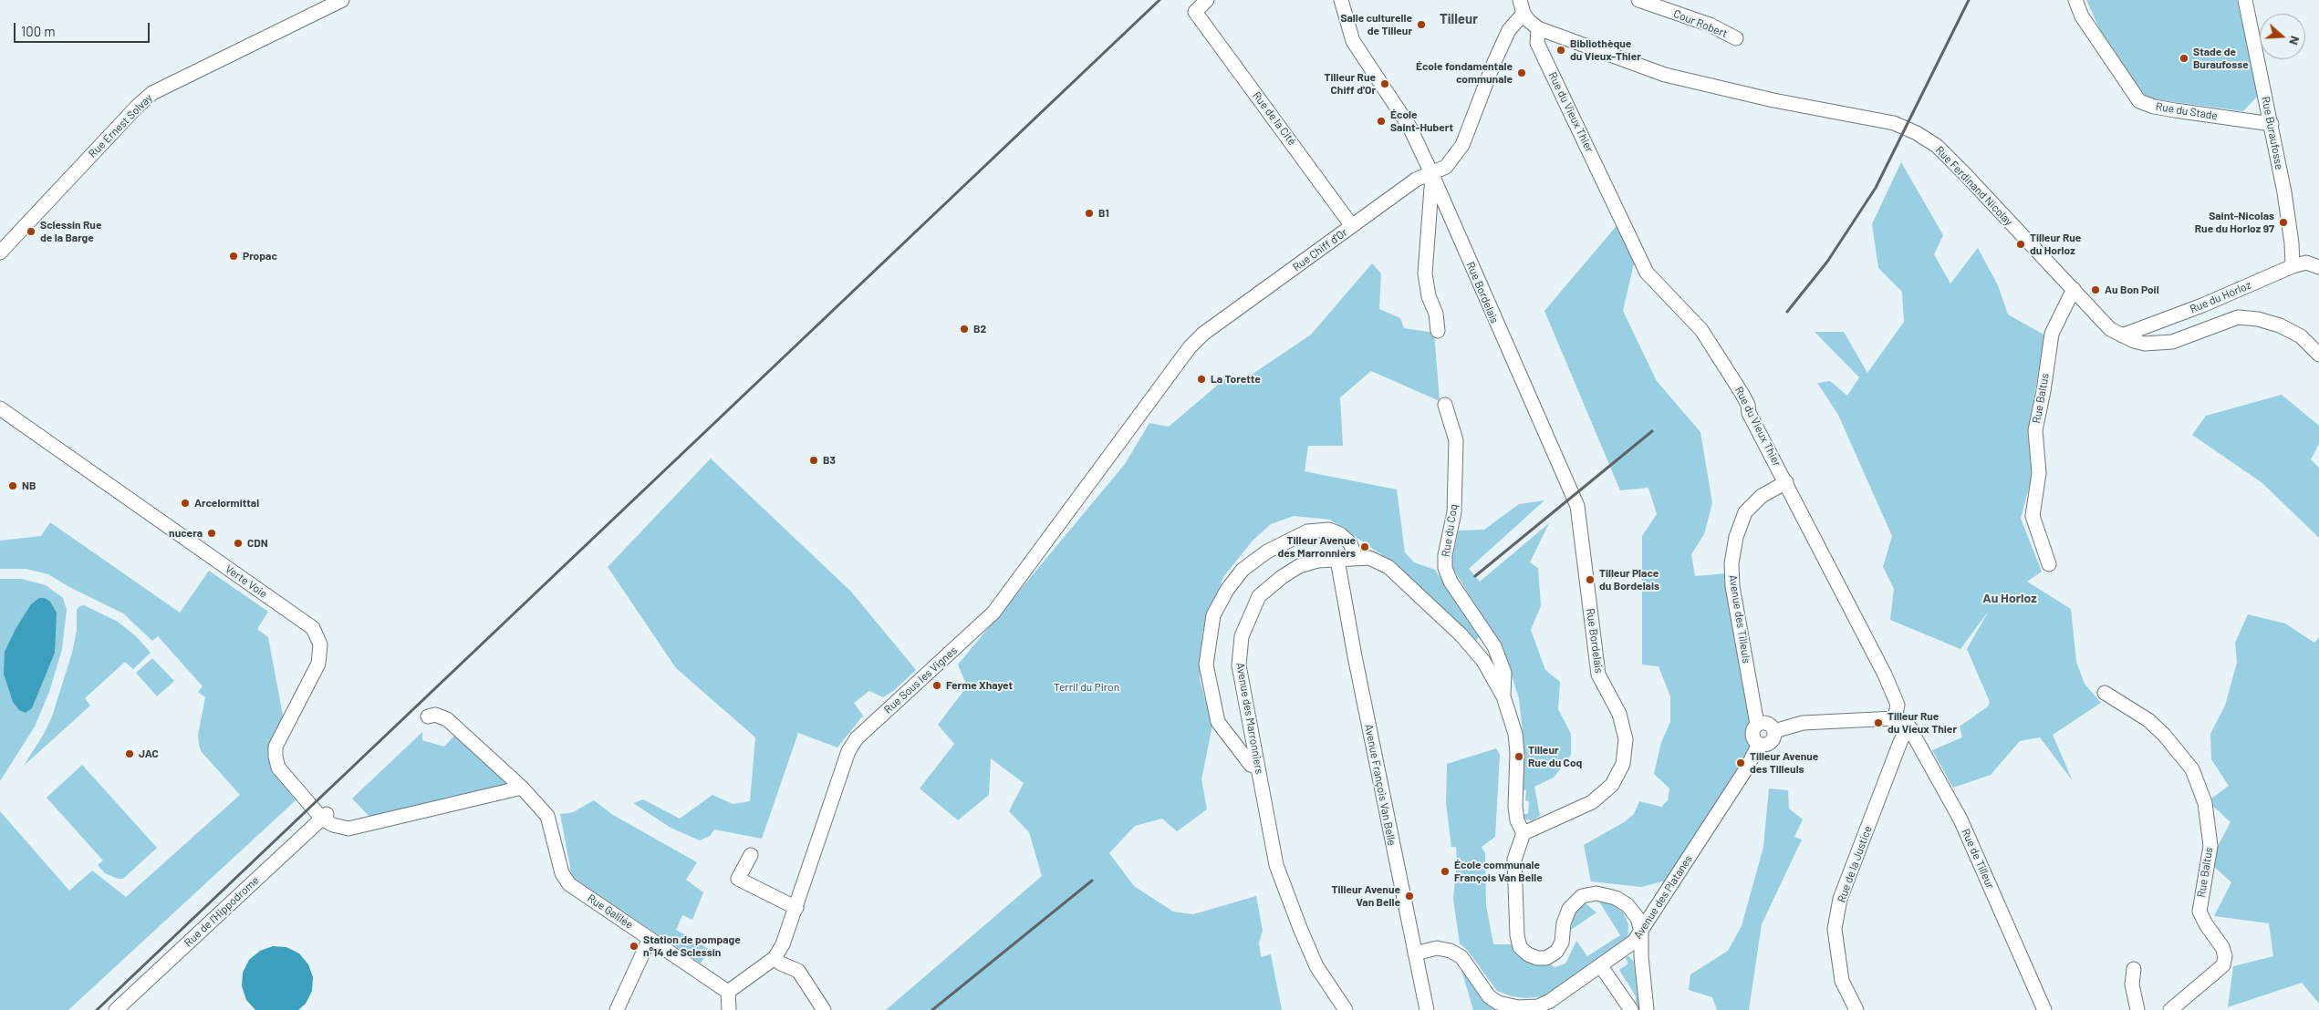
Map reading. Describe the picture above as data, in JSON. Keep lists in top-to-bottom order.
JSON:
{
  "streets": {
    "street": [
      "Cour Robert",
      "Rue du Stade",
      "Rue du Vieux Thier",
      "Rue de la Cité",
      "Rue Ernest Solvay",
      "Rue Buraufosse",
      "Rue Ferdinand Nicolay",
      "Rue Chiff d'Or",
      "Rue Bordelais",
      "Rue du Horloz",
      "Rue Baltus",
      "Rue du Coq",
      "Verte Voie",
      "Avenue des Tilleuls",
      "Rue Sous les Vignes",
      "Avenue des Marronniers",
      "Avenue François Van Belle",
      "Rue de Tilleur",
      "Rue de la Justice",
      "Avenue des Platanes",
      "Rue de l'Hippodrome",
      "Rue Galilée"
    ]
  },
  "crossings": [
    ["Rue du Stade", "Rue Buraufosse"],
    ["Rue du Vieux Thier", "Rue Ferdinand Nicolay"],
    ["Rue du Vieux Thier", "Avenue des Tilleuls"],
    ["Rue du Vieux Thier", "Rue de Tilleur"],
    ["Rue de la Cité", "Rue Chiff d'Or"],
    ["Rue Buraufosse", "Rue du Horloz"],
    ["Rue Ferdinand Nicolay", "Rue Chiff d'Or"],
    ["Rue Ferdinand Nicolay", "Rue du Horloz"],
    ["Rue Ferdinand Nicolay", "Rue Baltus"],
    ["Rue Chiff d'Or", "Rue Bordelais"],
    ["Rue Chiff d'Or", "Rue Sous les Vignes"],
    ["Rue Bordelais", "Avenue des Marronniers"],
    ["Rue du Coq", "Avenue des Marronniers"],
    ["Verte Voie", "Rue de l'Hippodrome"],
    ["Avenue des Tilleuls", "Avenue des Platanes"],
    ["Rue Sous les Vignes", "Rue Galilée"],
    ["Avenue des Marronniers", "Avenue François Van Belle"],
    ["Avenue François Van Belle", "Avenue des Platanes"],
    ["Rue de Tilleur", "Rue de la Justice"]
  ],
  "districts": ["Tilleur", "Au Horloz"],
  "parks": ["Terril du Piron"],
  "places": [
    "Salle culturelle de Tilleur",
    "Bibliothèque du Vieux-Thier",
    "Stade de Buraufosse",
    "École fondamentale communale",
    "Tilleur Rue Chiff d'Or",
    "École Saint-Hubert",
    "B1",
    "Saint-Nicolas Rue du Horloz 97",
    "Sclessin Rue de la Barge",
    "Tilleur Rue du Horloz",
    "Propac",
    "Au Bon Poil",
    "B2",
    "La Torette",
    "B3",
    "NB",
    "Arcelormittal",
    "nucera",
    "CDN",
    "Tilleur Avenue des Marronniers",
    "Tilleur Place du Bordelais",
    "Ferme Xhayet",
    "Tilleur Rue du Vieux Thier",
    "JAC",
    "Tilleur Rue du Coq",
    "Tilleur Avenue des Tilleuls",
    "École communale François Van Belle",
    "Tilleur Avenue Van Belle",
    "Station de pompage n°14 de Sclessin"
  ],
  "scale_bar": "100 m",
  "north": "right"
}
